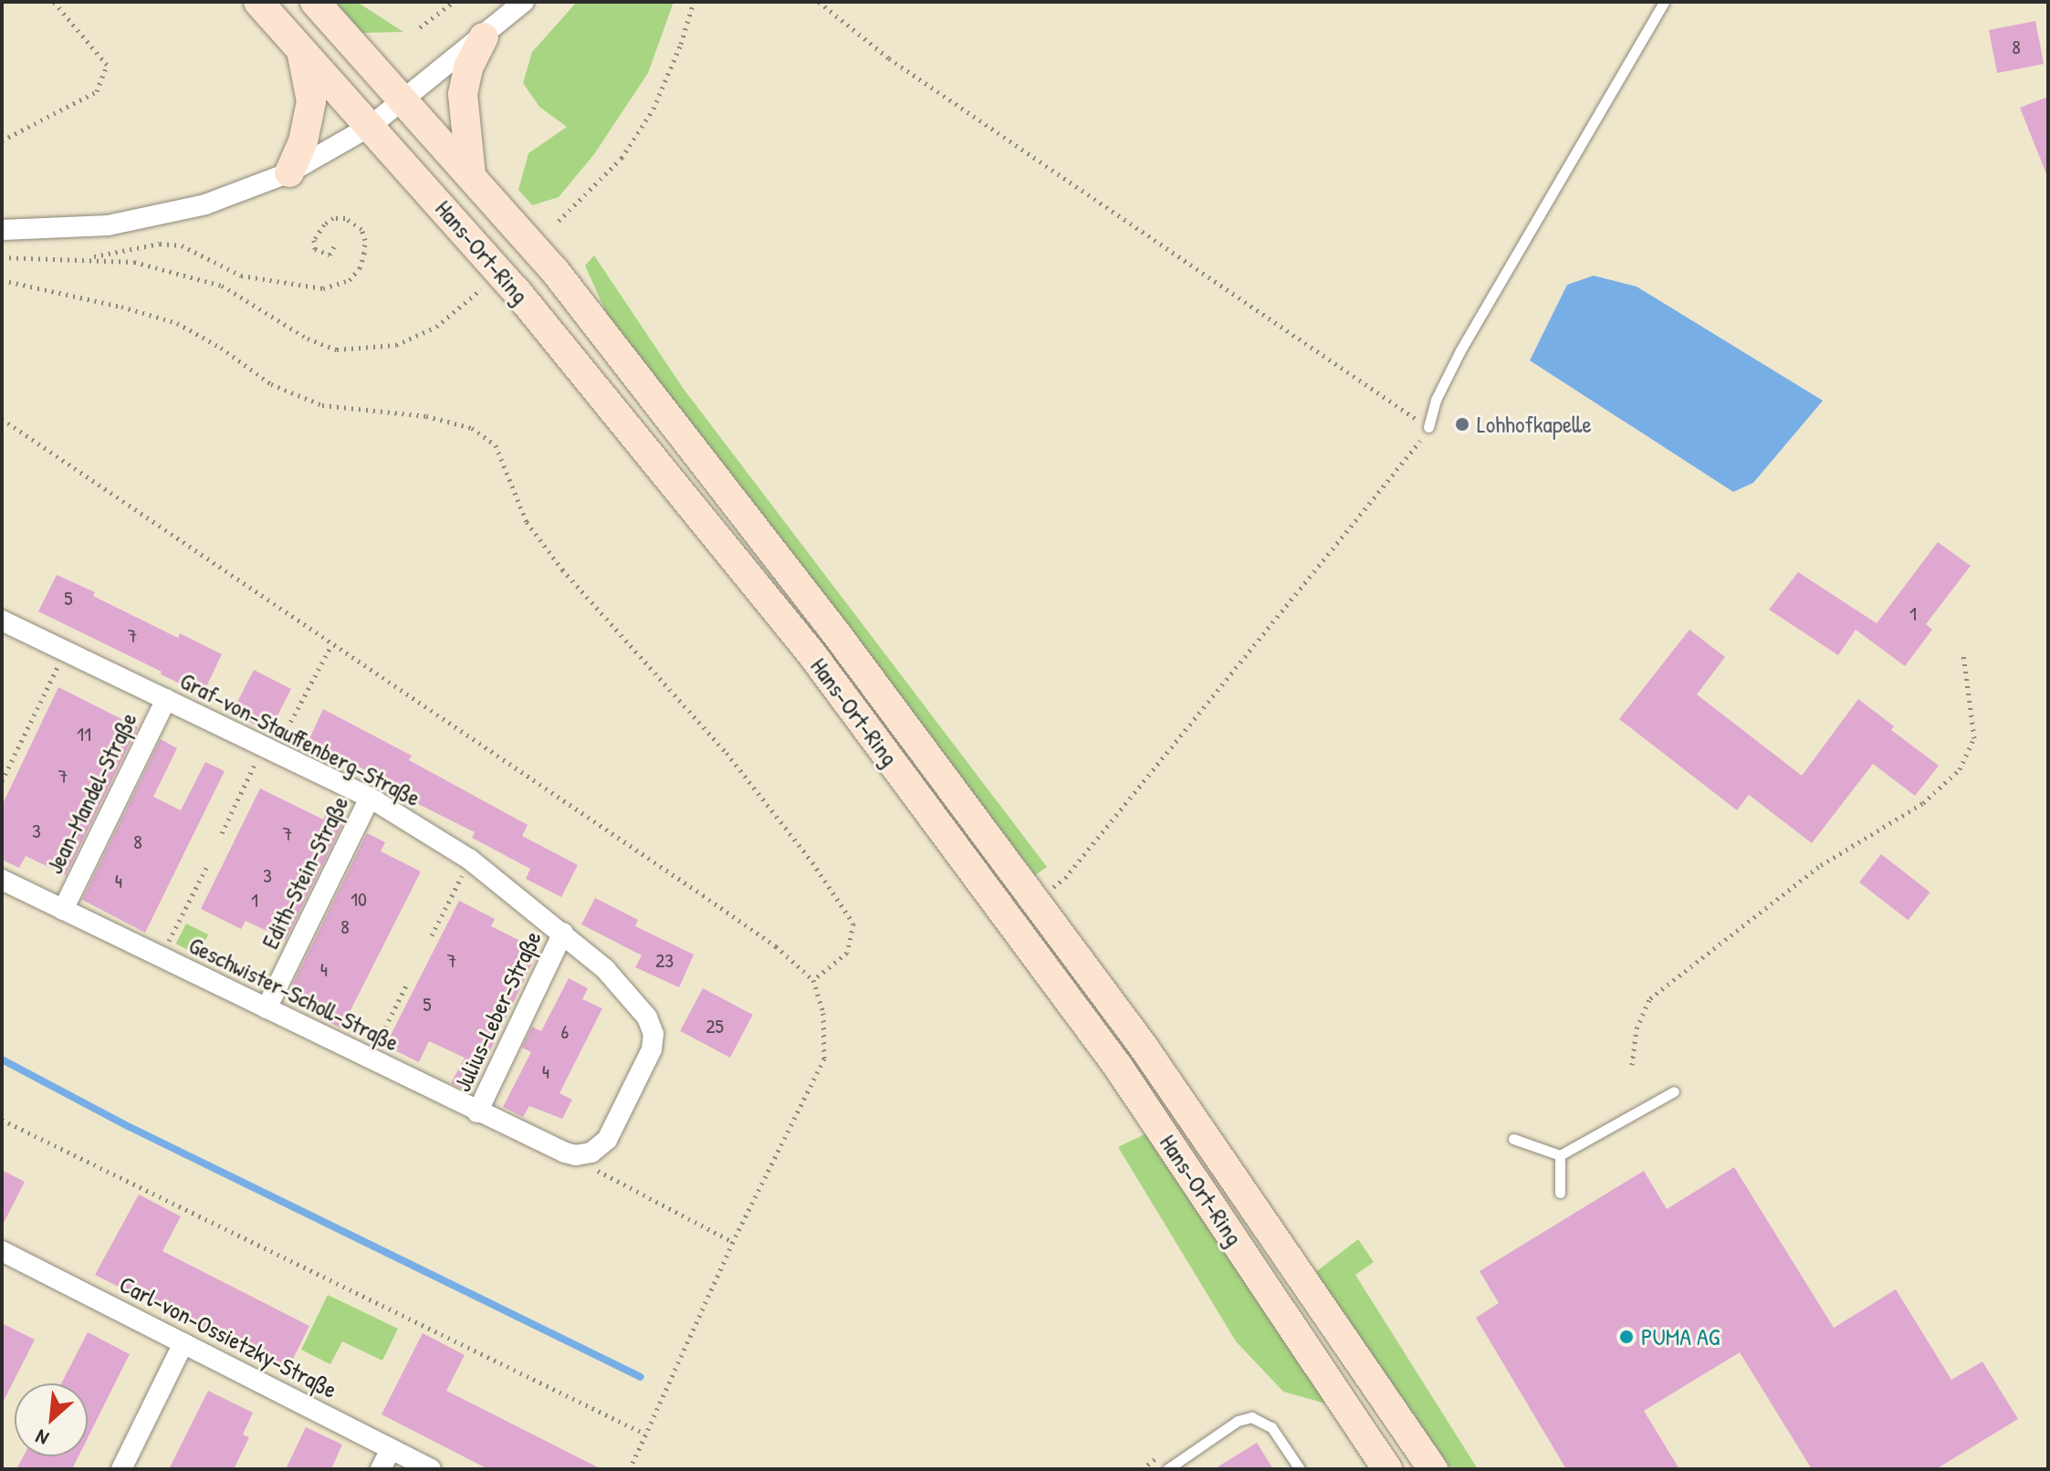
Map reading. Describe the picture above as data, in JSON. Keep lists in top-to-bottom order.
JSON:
{
  "streets": {
    "main road": ["Hans-Ort-Ring"],
    "street": [
      "Graf-von-Stauffenberg-Straße",
      "Jean-Mandel-Straße",
      "Edith-Stein-Straße",
      "Geschwister-Scholl-Straße",
      "Julius-Leber-Straße",
      "Carl-von-Ossietzky-Straße"
    ]
  },
  "crossings": [
    ["Graf-von-Stauffenberg-Straße", "Jean-Mandel-Straße"],
    ["Graf-von-Stauffenberg-Straße", "Edith-Stein-Straße"],
    ["Graf-von-Stauffenberg-Straße", "Geschwister-Scholl-Straße"],
    ["Graf-von-Stauffenberg-Straße", "Julius-Leber-Straße"],
    ["Jean-Mandel-Straße", "Geschwister-Scholl-Straße"],
    ["Edith-Stein-Straße", "Geschwister-Scholl-Straße"],
    ["Geschwister-Scholl-Straße", "Julius-Leber-Straße"]
  ],
  "places": ["Lohhofkapelle", "PUMA AG"],
  "house_numbers": [
    "8",
    "5",
    "1",
    "7",
    "11",
    "7",
    "3",
    "7",
    "8",
    "3",
    "4",
    "10",
    "1",
    "8",
    "7",
    "23",
    "4",
    "5",
    "25",
    "6",
    "4"
  ],
  "north": "bottom left"
}
